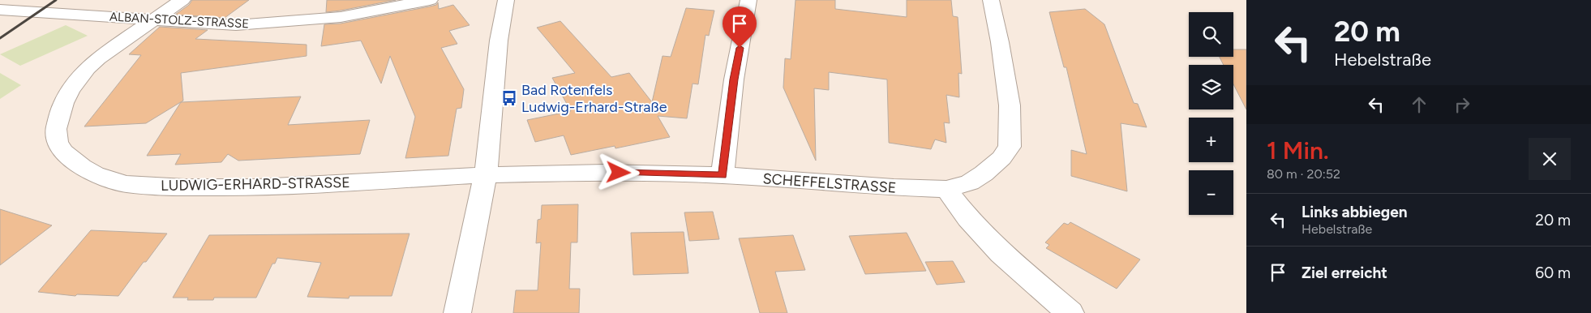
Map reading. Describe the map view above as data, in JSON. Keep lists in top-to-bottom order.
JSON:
{
  "streets": {
    "street": ["ALBAN-STOLZ-STRASSE", "SCHEFFELSTRASSE", "LUDWIG-ERHARD-STRASSE"]
  },
  "crossings": [
    ["ALBAN-STOLZ-STRASSE", "LUDWIG-ERHARD-STRASSE"],
    ["SCHEFFELSTRASSE", "LUDWIG-ERHARD-STRASSE"]
  ],
  "places": {
    "bus stop": ["Bad Rotenfels Ludwig-Erhard-Straße"]
  },
  "page": {
    "turn": ["20 m", "Hebelstraße"],
    "map_buttons": ["+", "−"],
    "heading": ["1 Min.", "80 m · 20:52"],
    "list": [
      {
        "name": "Links abbiegen",
        "note": "Hebelstraße",
        "value": "20 m"
      },
      {
        "name": "Ziel erreicht",
        "value": "60 m"
      }
    ]
  }
}
